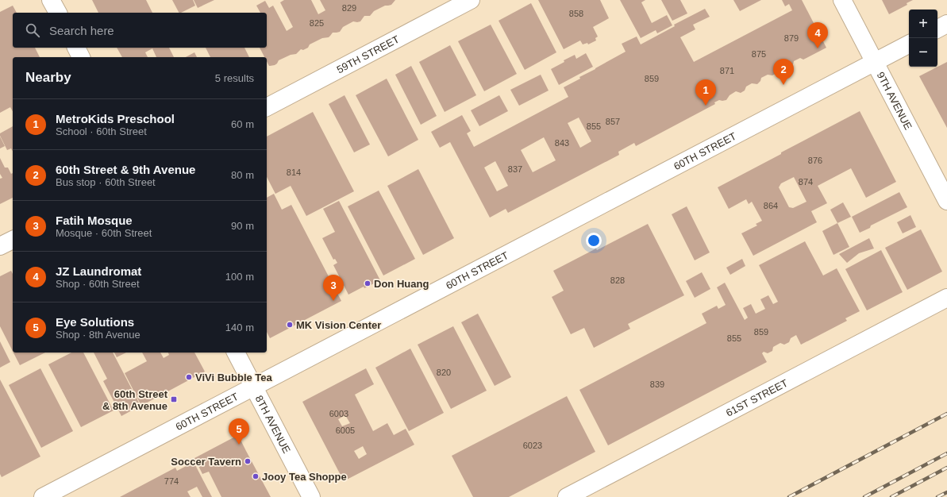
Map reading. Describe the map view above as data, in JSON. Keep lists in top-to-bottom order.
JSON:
{
  "streets": {
    "street": [
      "59TH STREET",
      "9TH AVENUE",
      "60TH STREET",
      "61ST STREET",
      "8TH AVENUE"
    ]
  },
  "crossings": [
    ["9TH AVENUE", "60TH STREET"],
    ["60TH STREET", "8TH AVENUE"]
  ],
  "places": {
    "other": [
      "Don Huang",
      "MK Vision Center",
      "ViVi Bubble Tea",
      "Soccer Tavern",
      "Jooy Tea Shoppe"
    ],
    "transit": ["60th Street & 8th Avenue"]
  },
  "house_numbers": [
    "829",
    "858",
    "825",
    "879",
    "875",
    "871",
    "859",
    "857",
    "855",
    "843",
    "876",
    "837",
    "814",
    "874",
    "864",
    "828",
    "859",
    "855",
    "820",
    "839",
    "6003",
    "6005",
    "6023",
    "774"
  ],
  "page": {
    "map_buttons": ["+", "−"],
    "search": "Search here",
    "pins": [
      "4",
      "2",
      "1",
      "3",
      "5"
    ],
    "heading": ["Nearby", "5 results"],
    "list": [
      {
        "mark": "1",
        "name": "MetroKids Preschool",
        "note": "School · 60th Street",
        "value": "60 m"
      },
      {
        "mark": "2",
        "name": "60th Street & 9th Avenue",
        "note": "Bus stop · 60th Street",
        "value": "80 m"
      },
      {
        "mark": "3",
        "name": "Fatih Mosque",
        "note": "Mosque · 60th Street",
        "value": "90 m"
      },
      {
        "mark": "4",
        "name": "JZ Laundromat",
        "note": "Shop · 60th Street",
        "value": "100 m"
      },
      {
        "mark": "5",
        "name": "Eye Solutions",
        "note": "Shop · 8th Avenue",
        "value": "140 m"
      }
    ]
  }
}
